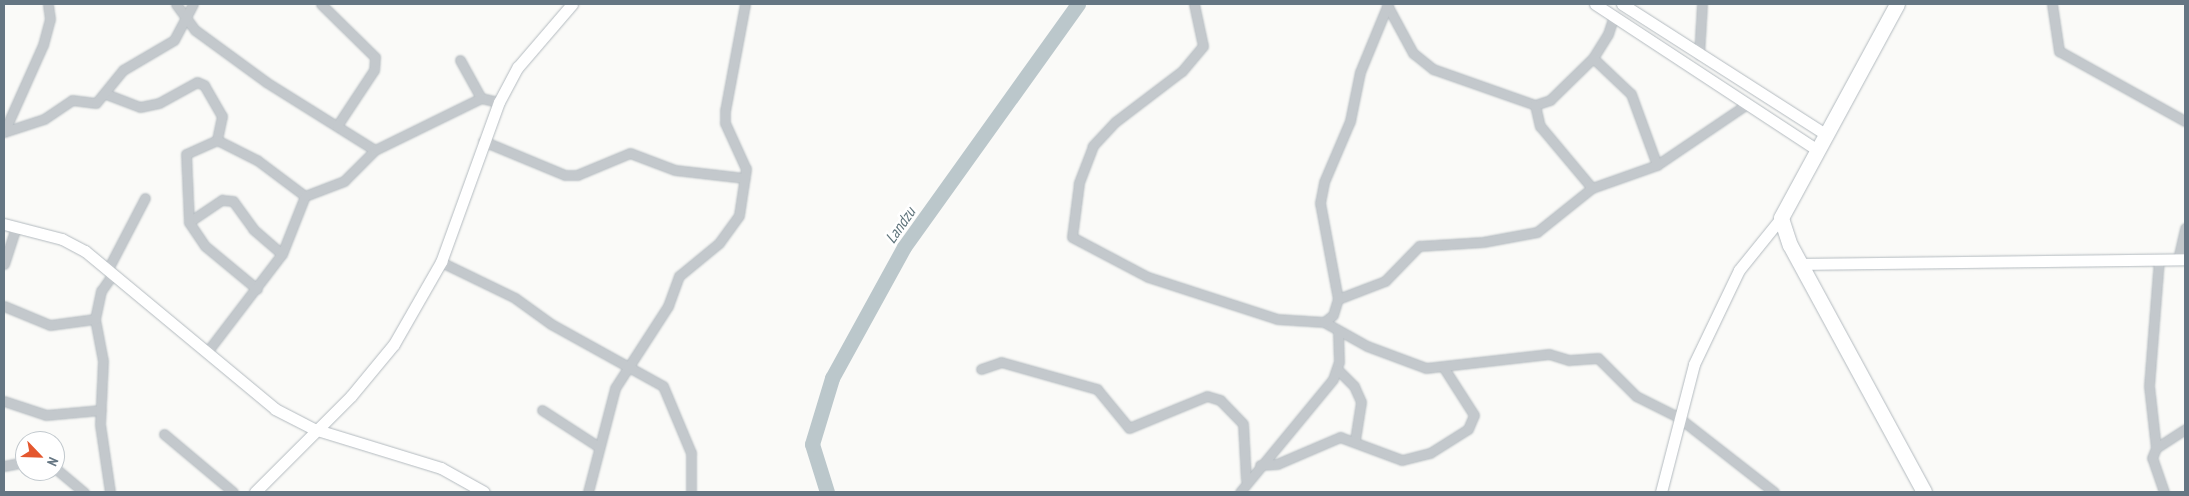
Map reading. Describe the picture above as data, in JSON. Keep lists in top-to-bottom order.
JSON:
{
  "water": ["Landzu"],
  "north": "bottom right"
}
